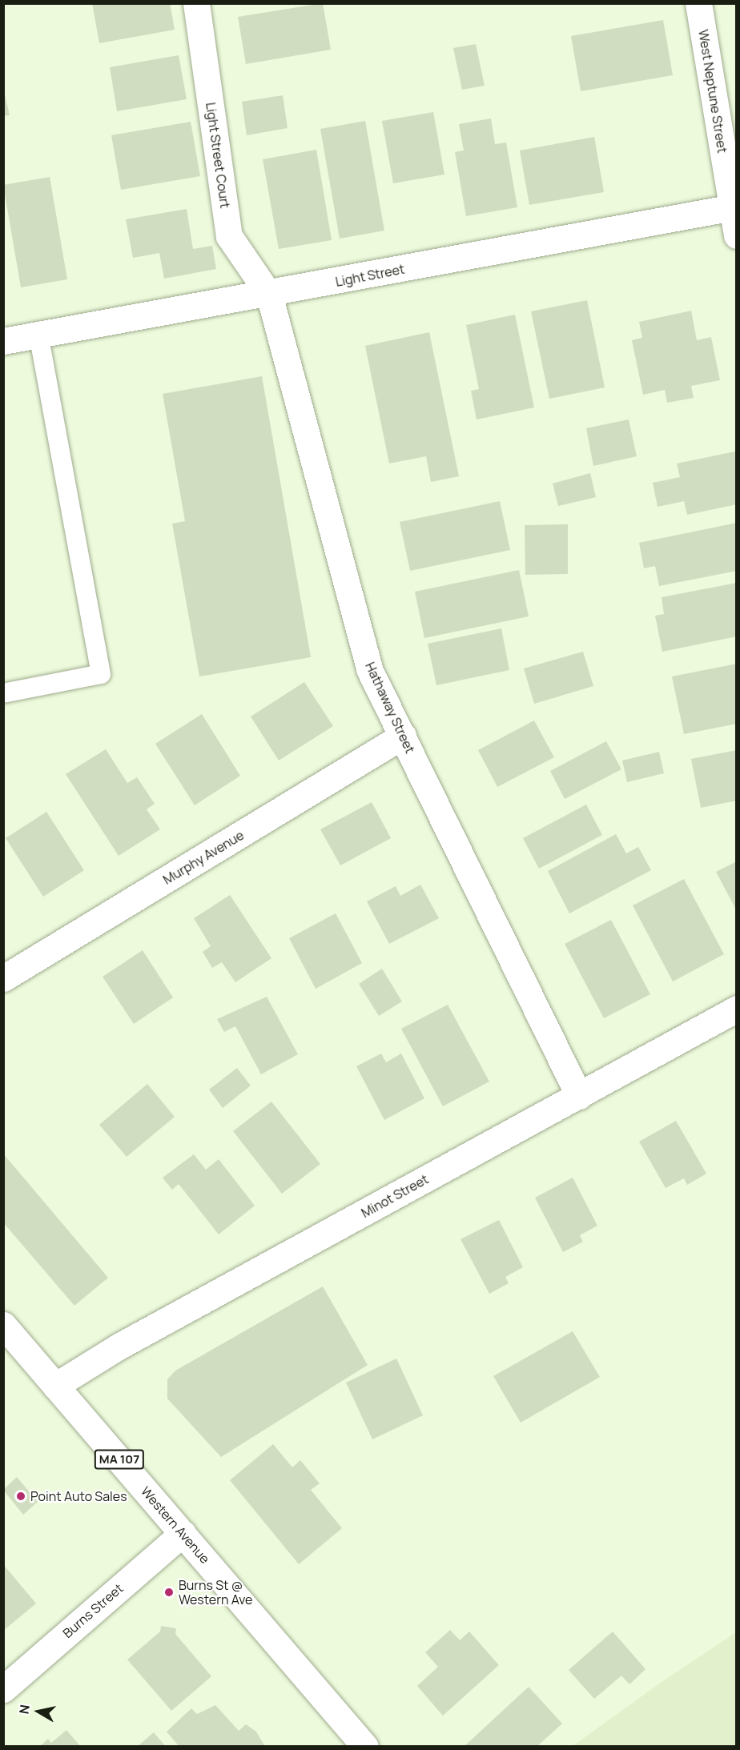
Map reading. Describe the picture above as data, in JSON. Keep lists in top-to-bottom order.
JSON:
{
  "streets": {
    "street": [
      "West Neptune Street",
      "Light Street Court",
      "Light Street",
      "Hathaway Street",
      "Murphy Avenue",
      "Minot Street",
      "MA 107",
      "Western Avenue",
      "Burns Street"
    ]
  },
  "crossings": [
    ["West Neptune Street", "Light Street"],
    ["Light Street Court", "Light Street"],
    ["Light Street Court", "Hathaway Street"],
    ["Light Street", "Hathaway Street"],
    ["Hathaway Street", "Murphy Avenue"],
    ["Hathaway Street", "Minot Street"],
    ["Minot Street", "Western Avenue"],
    ["Western Avenue", "Burns Street"]
  ],
  "places": ["Point Auto Sales", "Burns St @ Western Ave"],
  "north": "left"
}
